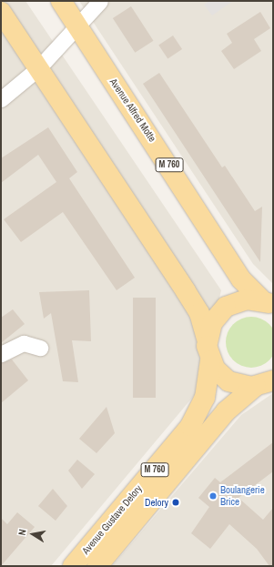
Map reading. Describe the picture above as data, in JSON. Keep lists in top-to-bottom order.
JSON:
{
  "streets": {
    "main road": ["Avenue Alfred Motte", "M 760", "Avenue Gustave Delory"]
  },
  "places": ["Boulangerie Brice", "Delory"],
  "north": "left"
}
